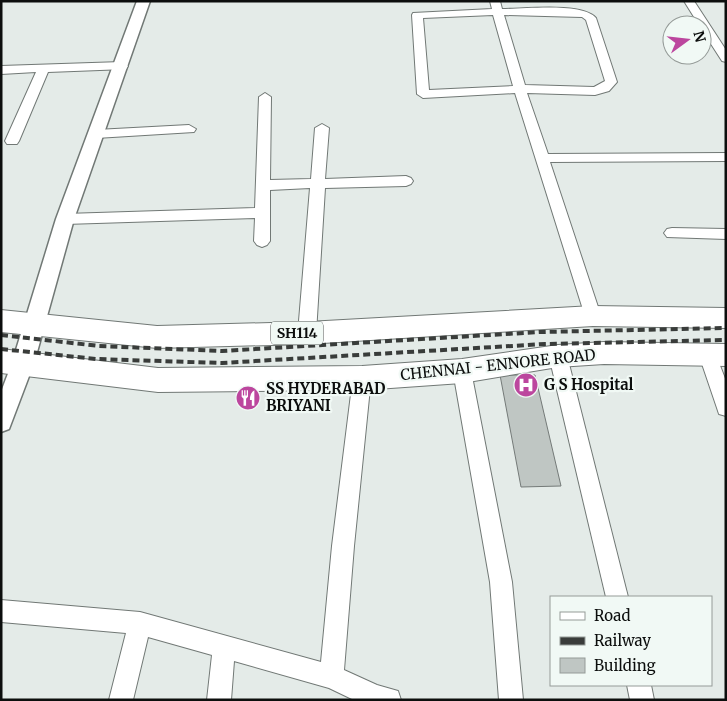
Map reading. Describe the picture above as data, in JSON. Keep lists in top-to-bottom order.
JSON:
{
  "streets": {
    "main road": ["SH114", "CHENNAI - ENNORE ROAD"]
  },
  "places": {
    "hospital": ["G S Hospital"],
    "restaurant": ["SS HYDERABAD BRIYANI"]
  },
  "legend": ["Road", "Railway", "Building"],
  "north": "right"
}
